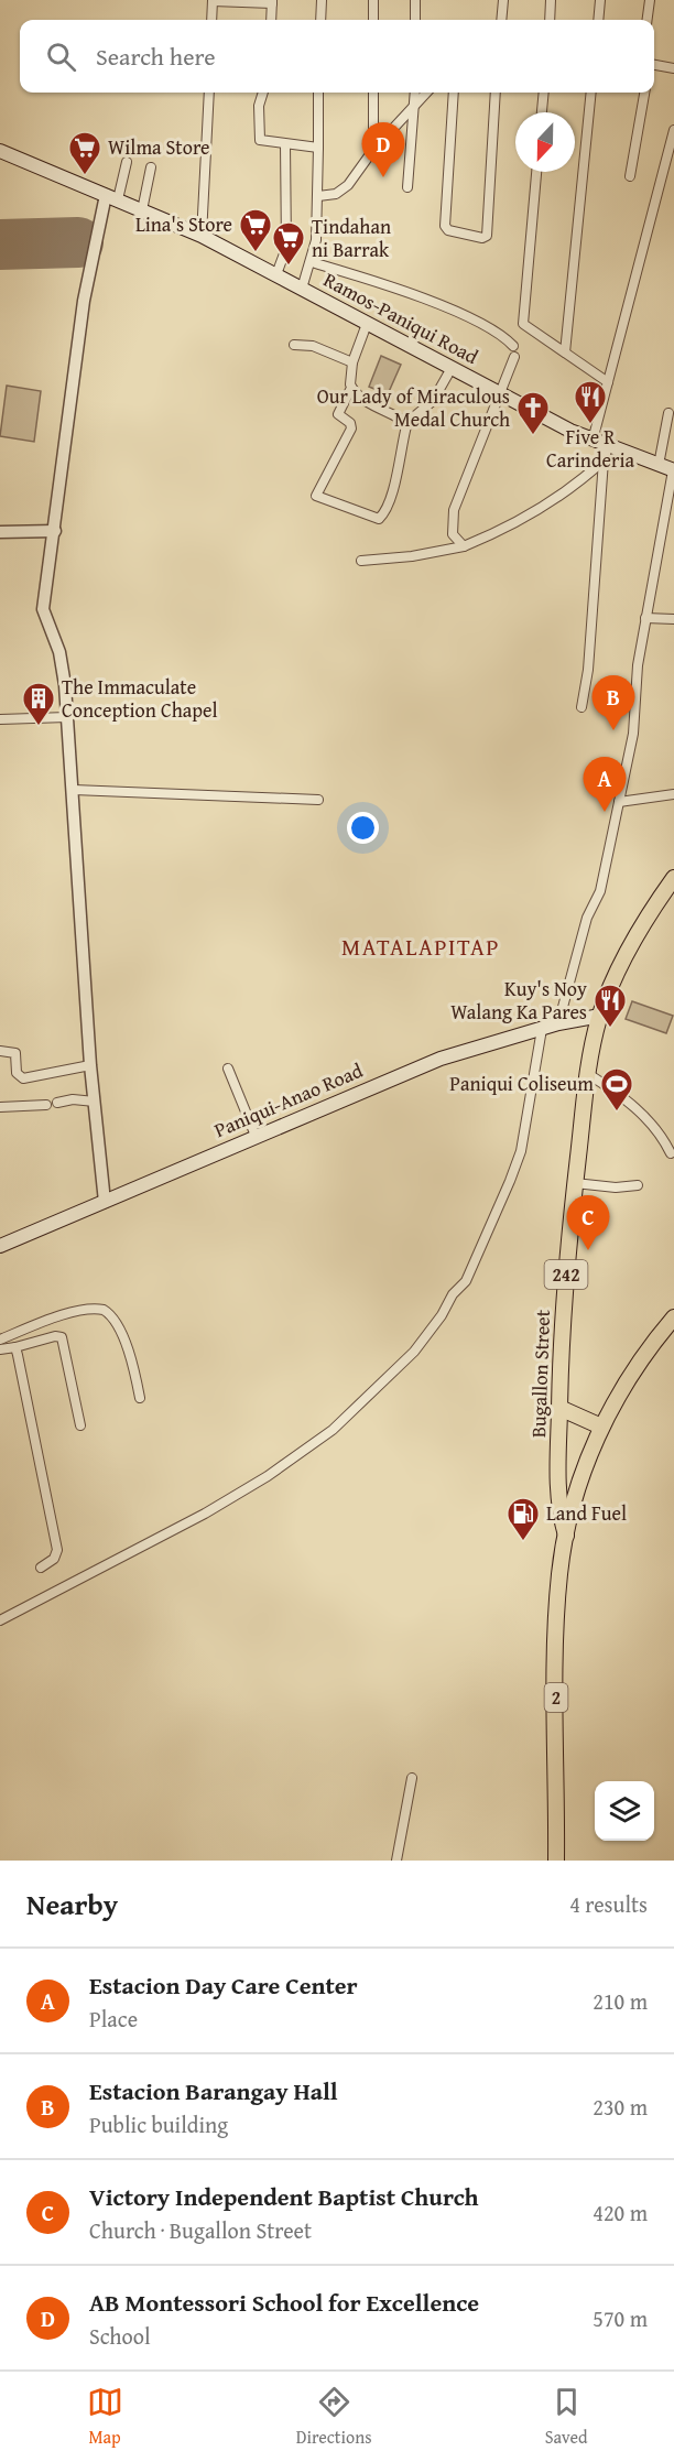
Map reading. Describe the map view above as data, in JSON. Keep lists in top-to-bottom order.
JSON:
{
  "streets": {
    "main road": [
      "Ramos-Paniqui Road",
      "Paniqui-Anao Road",
      "242",
      "Bugallon Street",
      "2"
    ]
  },
  "crossings": [
    ["Paniqui-Anao Road", "Bugallon Street"],
    ["Bugallon Street", "2"]
  ],
  "districts": ["MATALAPITAP"],
  "places": {
    "supermarket": ["Wilma Store", "Lina's Store", "Tindahan ni Barrak"],
    "restaurant": ["Five R Carinderia", "Kuy's Noy Walang Ka Pares"],
    "church": ["Our Lady of Miraculous Medal Church"],
    "building": ["The Immaculate Conception Chapel"],
    "sports": ["Paniqui Coliseum"],
    "fuel station": ["Land Fuel"]
  },
  "north": "bottom",
  "page": {
    "search": "Search here",
    "pins": [
      "D",
      "B",
      "A",
      "C"
    ],
    "heading": ["Nearby", "4 results"],
    "list": [
      {
        "mark": "A",
        "name": "Estacion Day Care Center",
        "note": "Place",
        "value": "210 m"
      },
      {
        "mark": "B",
        "name": "Estacion Barangay Hall",
        "note": "Public building",
        "value": "230 m"
      },
      {
        "mark": "C",
        "name": "Victory Independent Baptist Church",
        "note": "Church · Bugallon Street",
        "value": "420 m"
      },
      {
        "mark": "D",
        "name": "AB Montessori School for Excellence",
        "note": "School",
        "value": "570 m"
      }
    ],
    "nav": ["Map", "Directions", "Saved"]
  }
}
